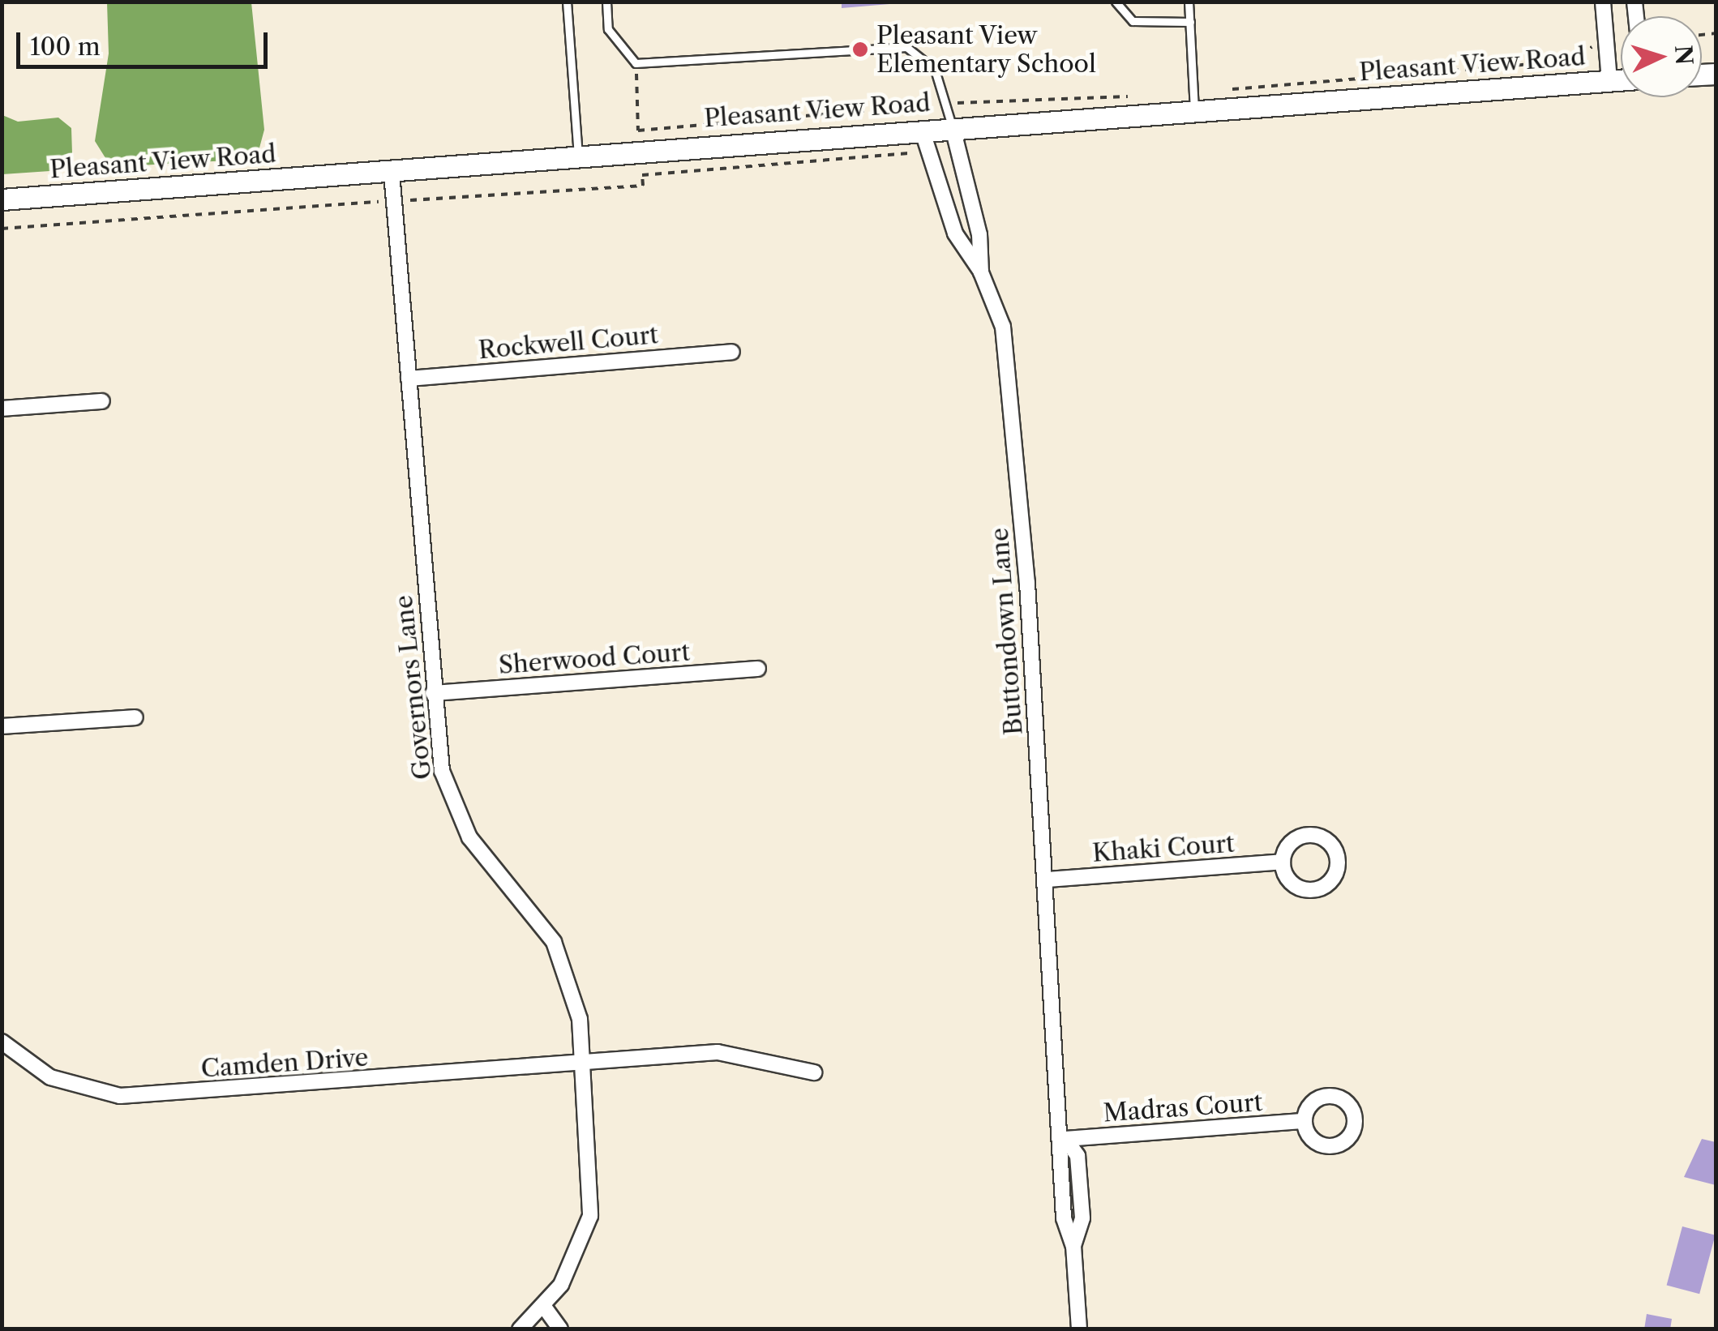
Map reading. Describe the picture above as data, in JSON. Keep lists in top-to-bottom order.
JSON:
{
  "streets": {
    "main road": ["Pleasant View Road"],
    "street": [
      "Rockwell Court",
      "Buttondown Lane",
      "Sherwood Court",
      "Governors Lane",
      "Khaki Court",
      "Camden Drive",
      "Madras Court"
    ]
  },
  "crossings": [
    ["Pleasant View Road", "Buttondown Lane"],
    ["Pleasant View Road", "Governors Lane"],
    ["Rockwell Court", "Governors Lane"],
    ["Buttondown Lane", "Khaki Court"],
    ["Buttondown Lane", "Madras Court"],
    ["Sherwood Court", "Governors Lane"],
    ["Governors Lane", "Camden Drive"]
  ],
  "places": ["Pleasant View Elementary School"],
  "scale_bar": "100 m",
  "north": "right"
}
